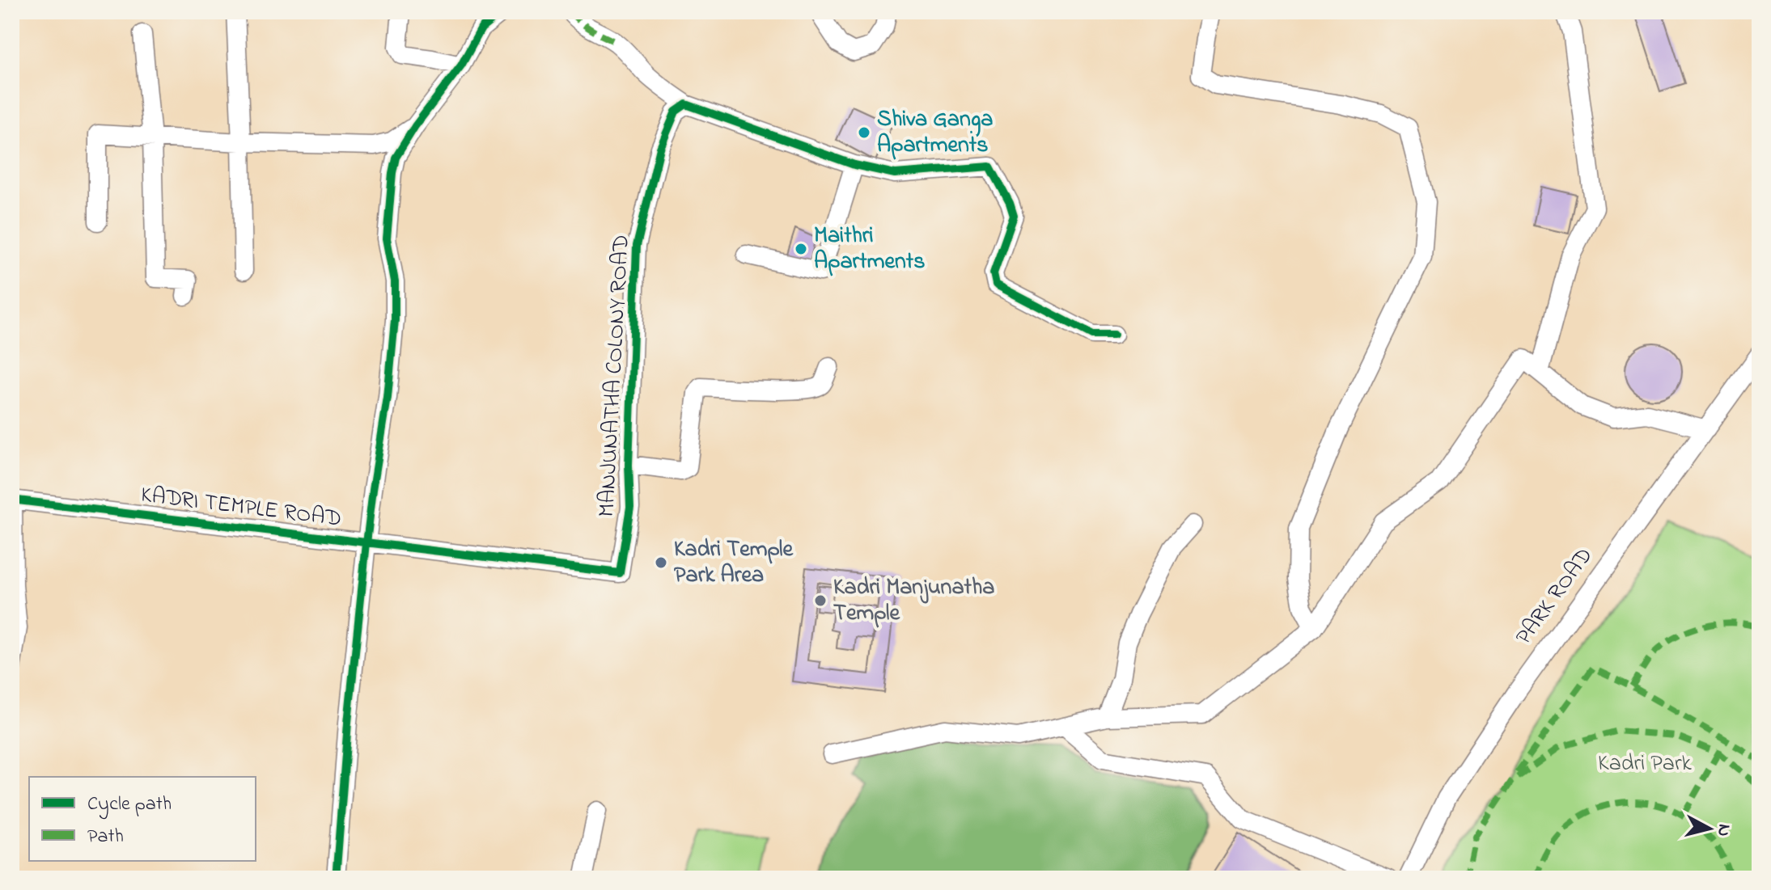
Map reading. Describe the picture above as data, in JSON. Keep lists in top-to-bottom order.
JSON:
{
  "streets": {
    "street": ["MANJUNATHA COLONY ROAD", "KADRI TEMPLE ROAD", "PARK ROAD"]
  },
  "crossings": [
    ["MANJUNATHA COLONY ROAD", "KADRI TEMPLE ROAD"]
  ],
  "parks": ["Kadri Park"],
  "places": [
    "Shiva Ganga Apartments",
    "Maithri Apartments",
    "Kadri Temple Park Area",
    "Kadri Manjunatha Temple"
  ],
  "legend": ["Cycle path", "Path"],
  "north": "right"
}
